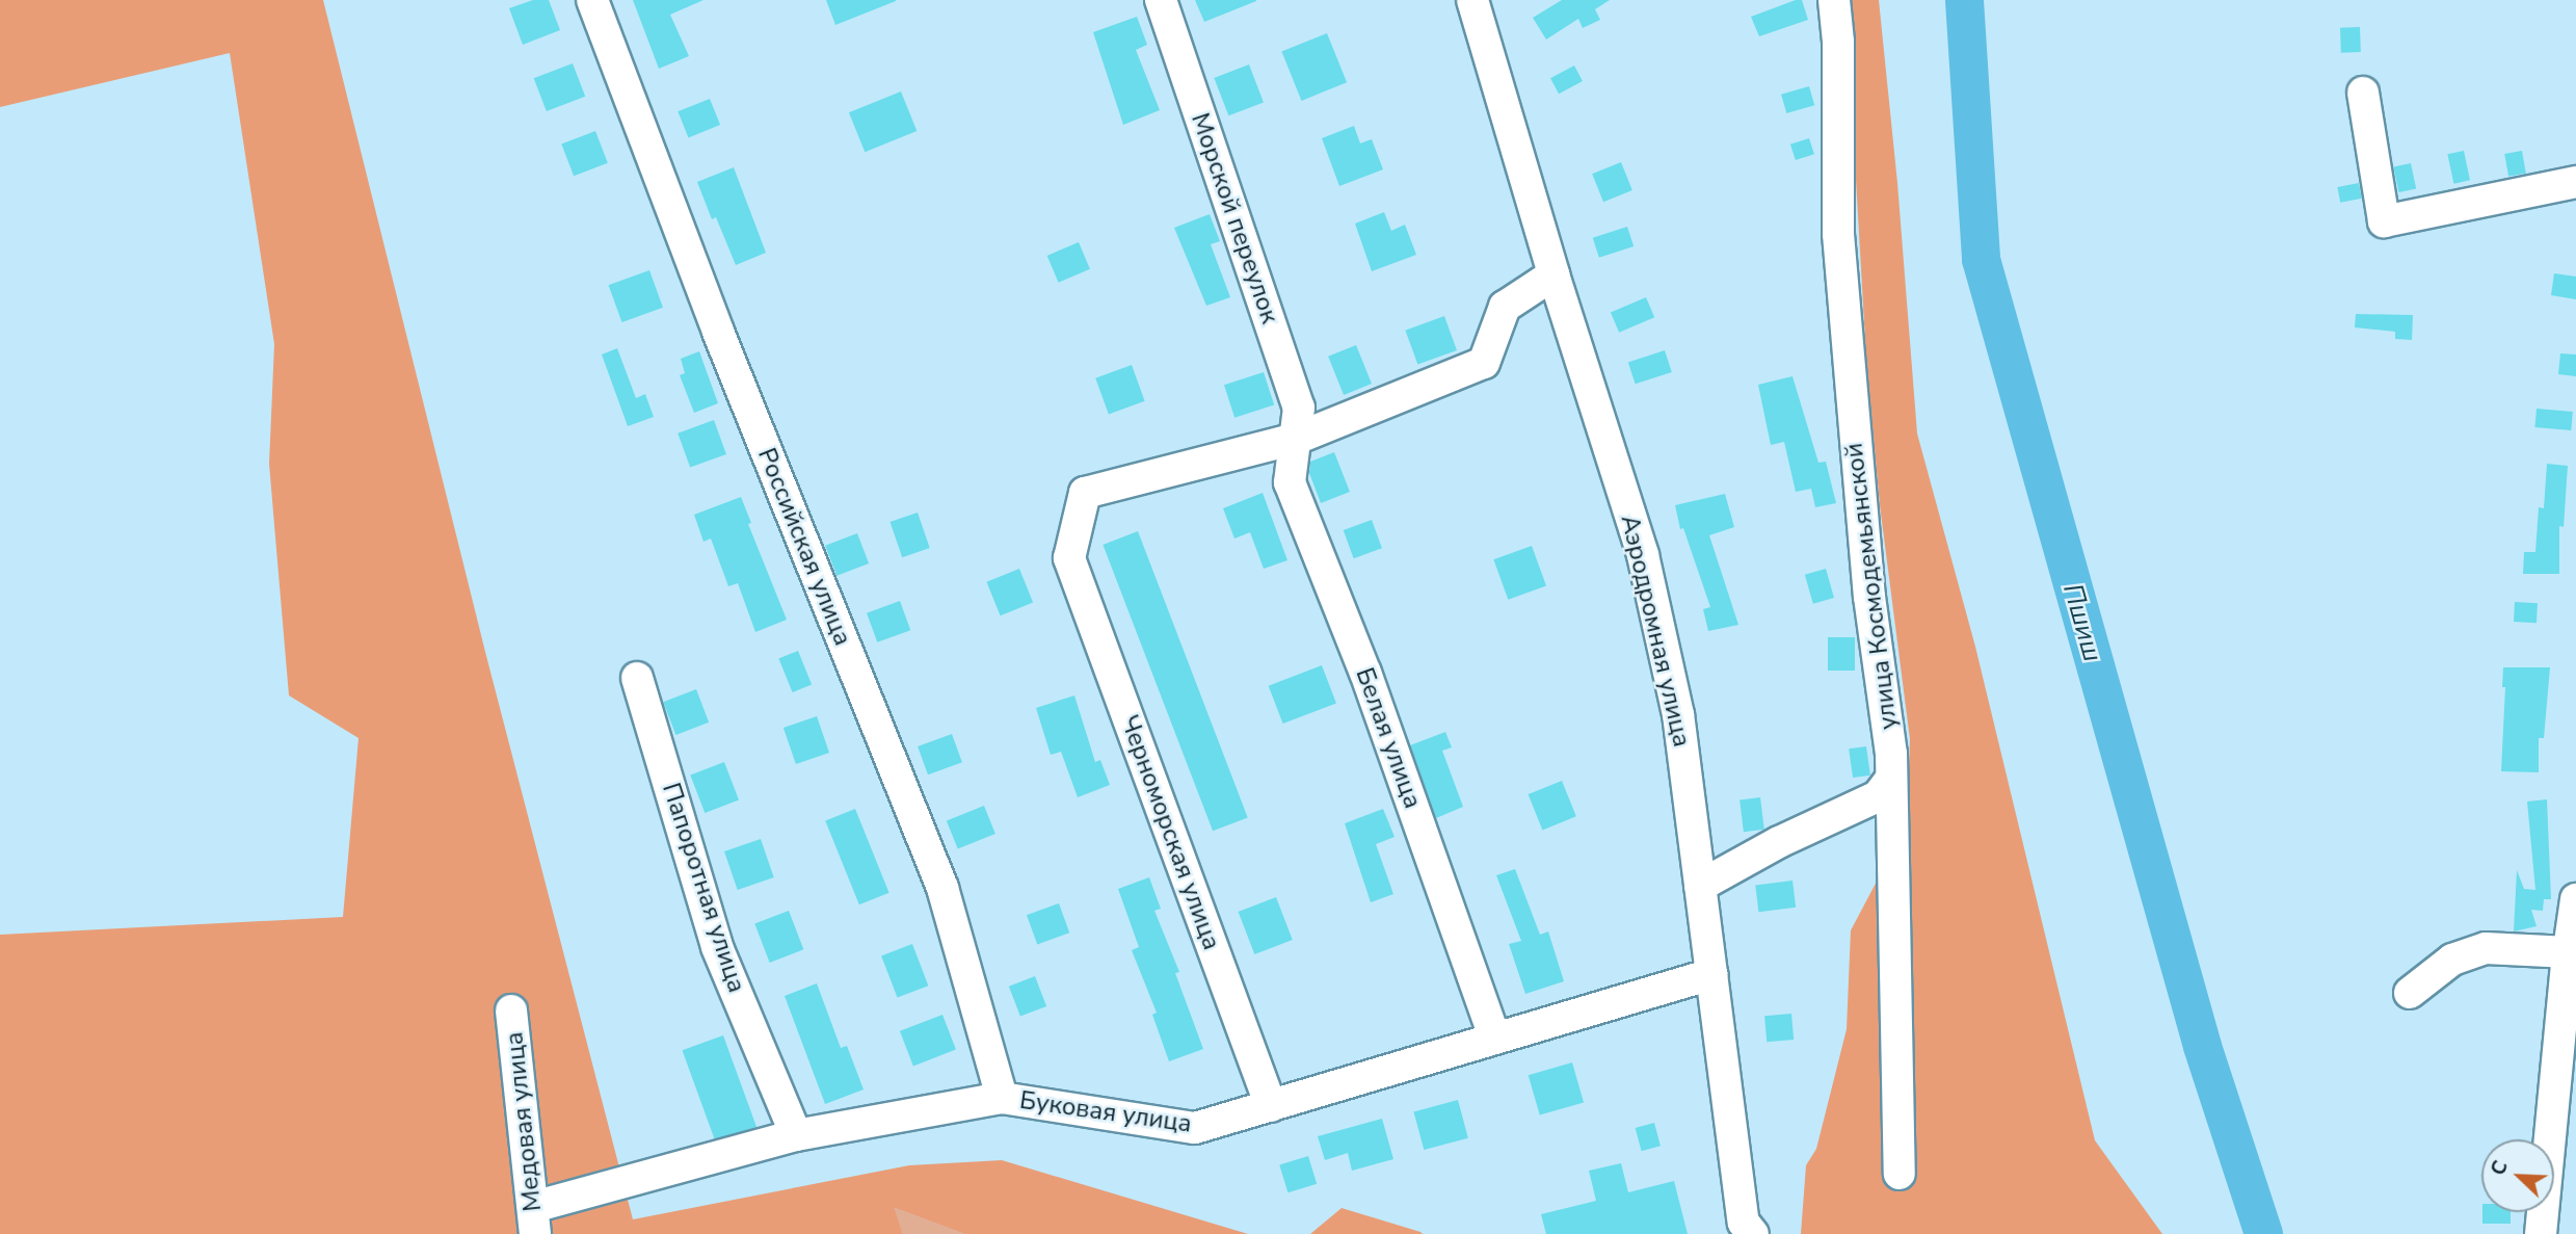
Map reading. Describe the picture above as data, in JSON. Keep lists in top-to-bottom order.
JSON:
{
  "streets": {
    "street": [
      "Морской переулок",
      "Российская улица",
      "улица Космодемьянской",
      "Аэродромная улица",
      "Белая улица",
      "Черноморская улица",
      "Папоротная улица",
      "Буковая улица",
      "Медовая улица"
    ]
  },
  "crossings": [
    ["Морской переулок", "Белая улица"],
    ["Морской переулок", "Черноморская улица"],
    ["Российская улица", "Буковая улица"],
    ["Аэродромная улица", "Буковая улица"],
    ["Белая улица", "Черноморская улица"],
    ["Белая улица", "Буковая улица"],
    ["Черноморская улица", "Буковая улица"],
    ["Папоротная улица", "Буковая улица"],
    ["Буковая улица", "Медовая улица"]
  ],
  "water": ["Пшиш"],
  "north": "top left"
}
